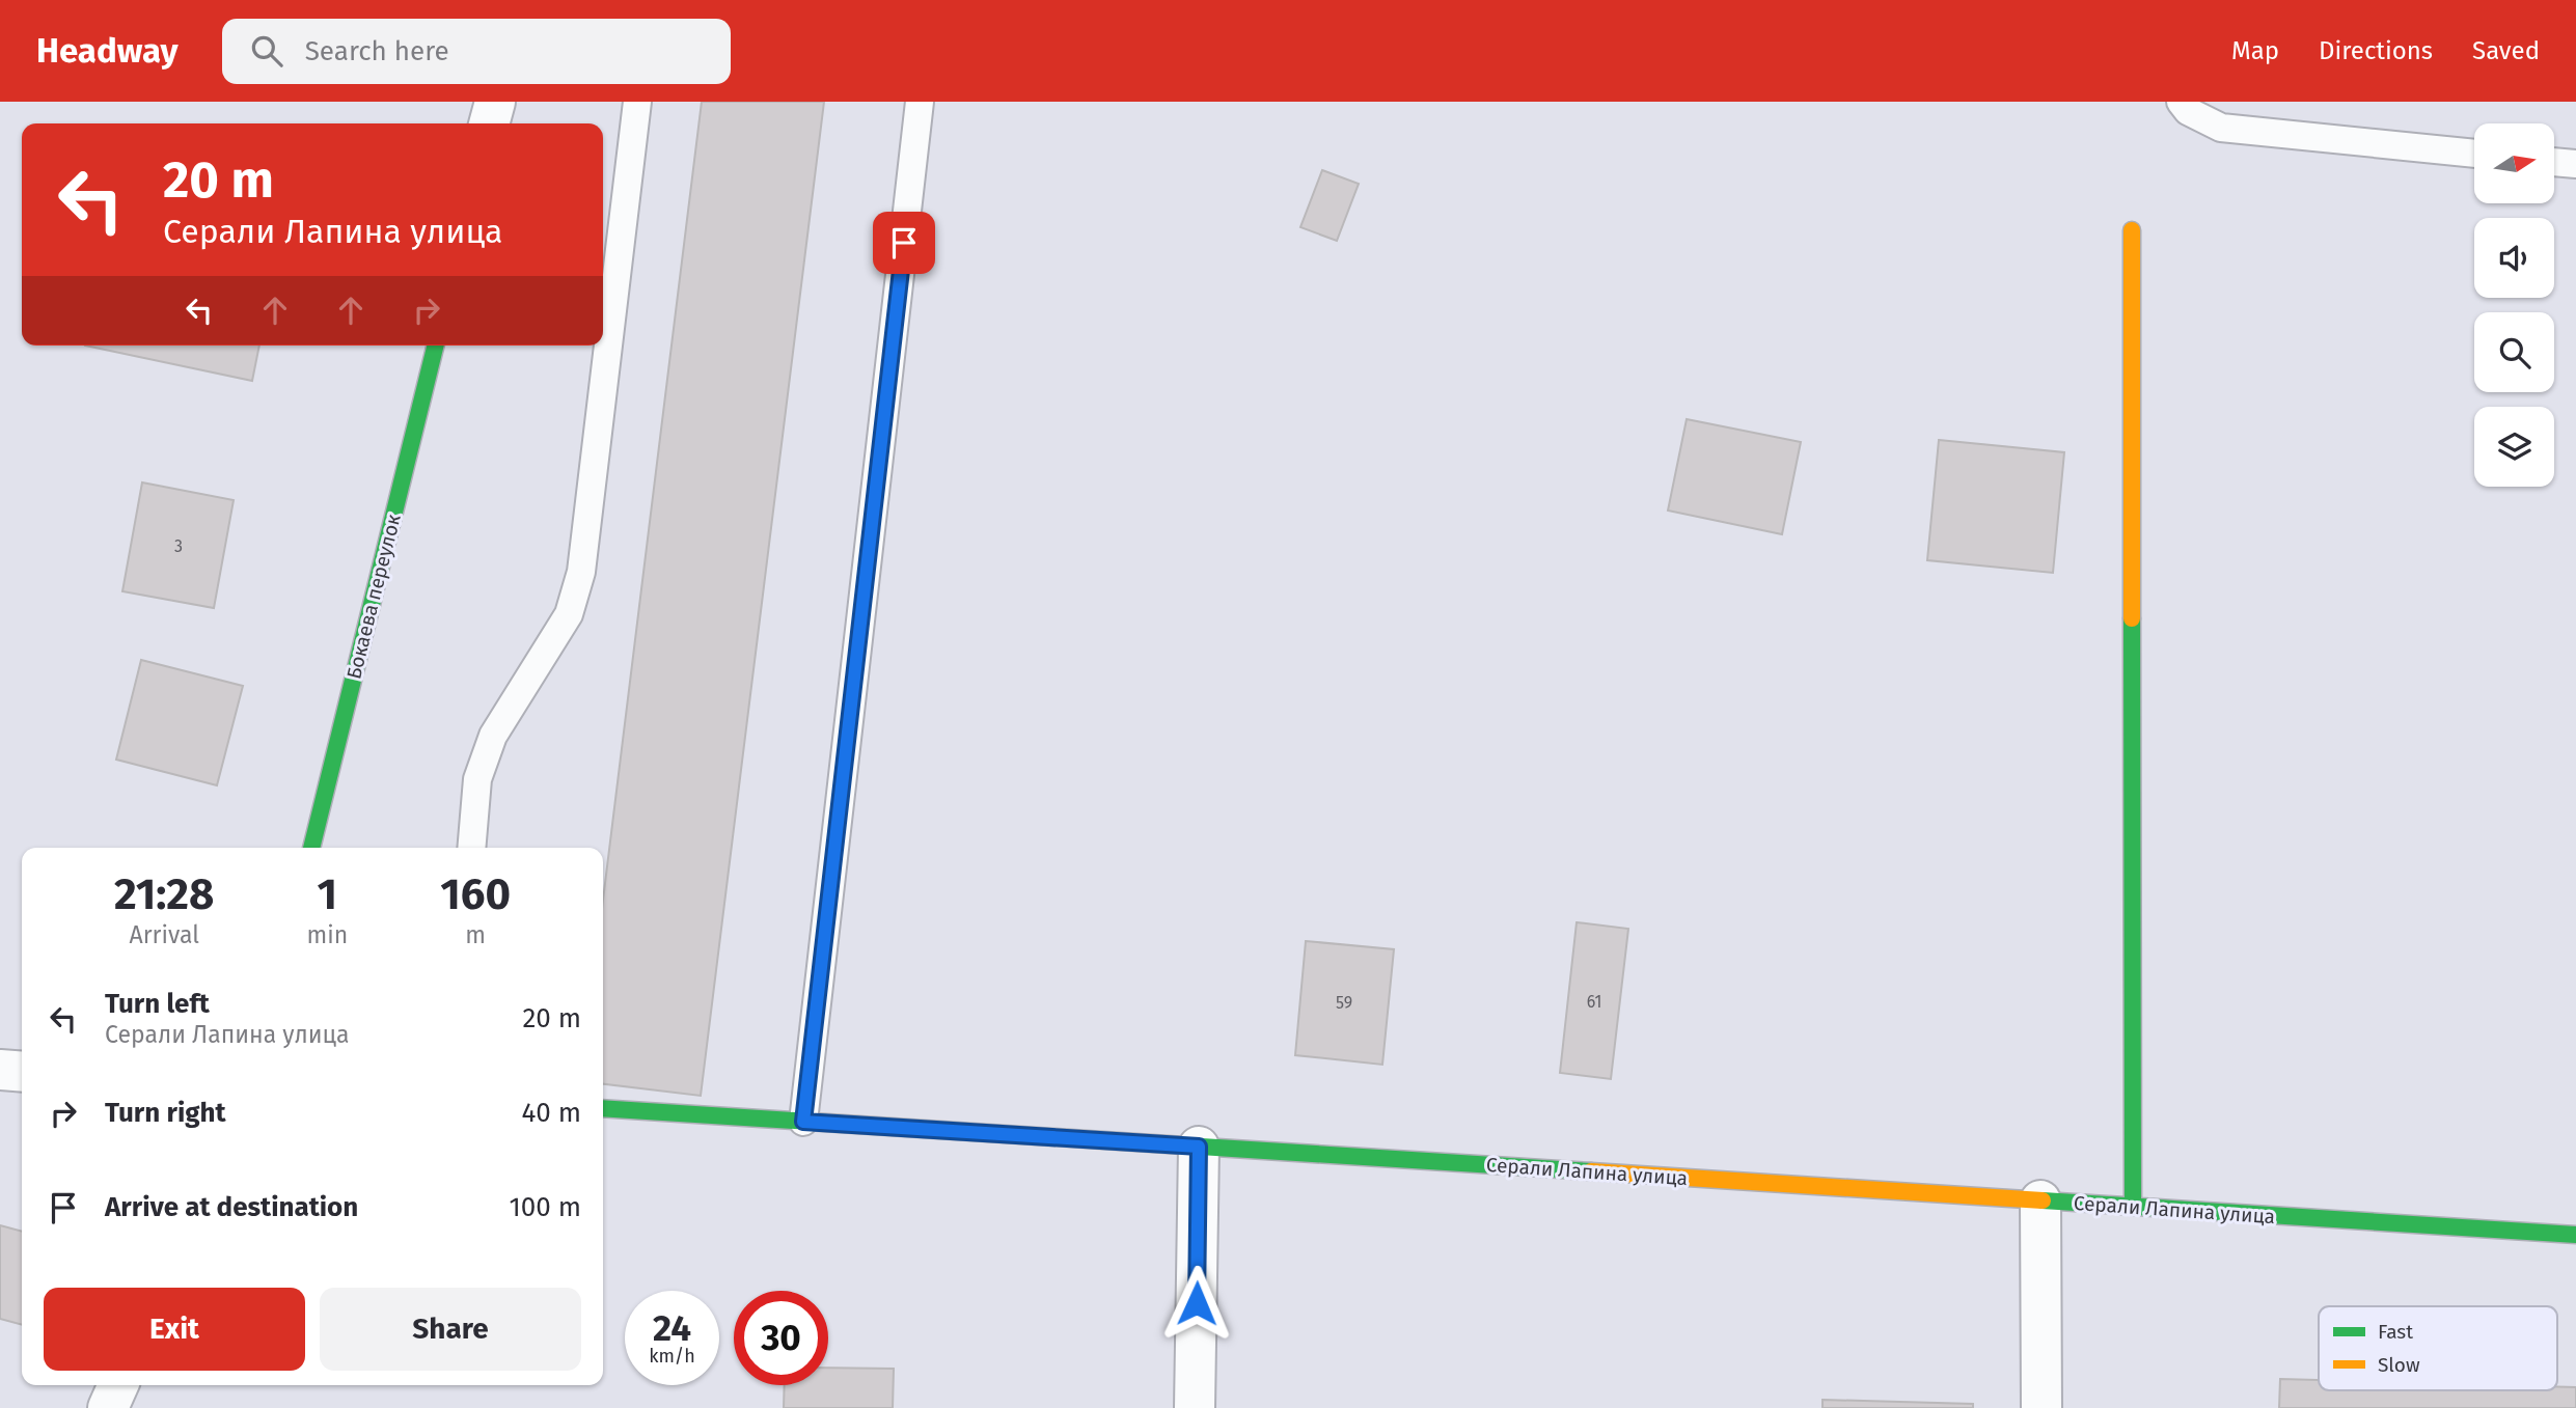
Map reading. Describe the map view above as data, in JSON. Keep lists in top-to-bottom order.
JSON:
{
  "streets": {
    "street": ["Бокаева переулок", "Серали Лапина улица"]
  },
  "house_numbers": ["3", "61", "59"],
  "legend": ["Fast", "Slow"],
  "north": "right",
  "page": {
    "header": "Headway",
    "search": "Search here",
    "nav": ["Map", "Directions", "Saved"],
    "turn": ["20 m", "Серали Лапина улица"],
    "eta": [
      "21:28",
      "Arrival",
      "1",
      "min",
      "160",
      "m"
    ],
    "list": [
      {
        "name": "Turn left",
        "note": "Серали Лапина улица",
        "value": "20 m"
      },
      {
        "name": "Turn right",
        "value": "40 m"
      },
      {
        "name": "Arrive at destination",
        "value": "100 m"
      }
    ],
    "buttons": ["Exit", "Share"],
    "speed": "24 km/h",
    "limit": "30"
  }
}
